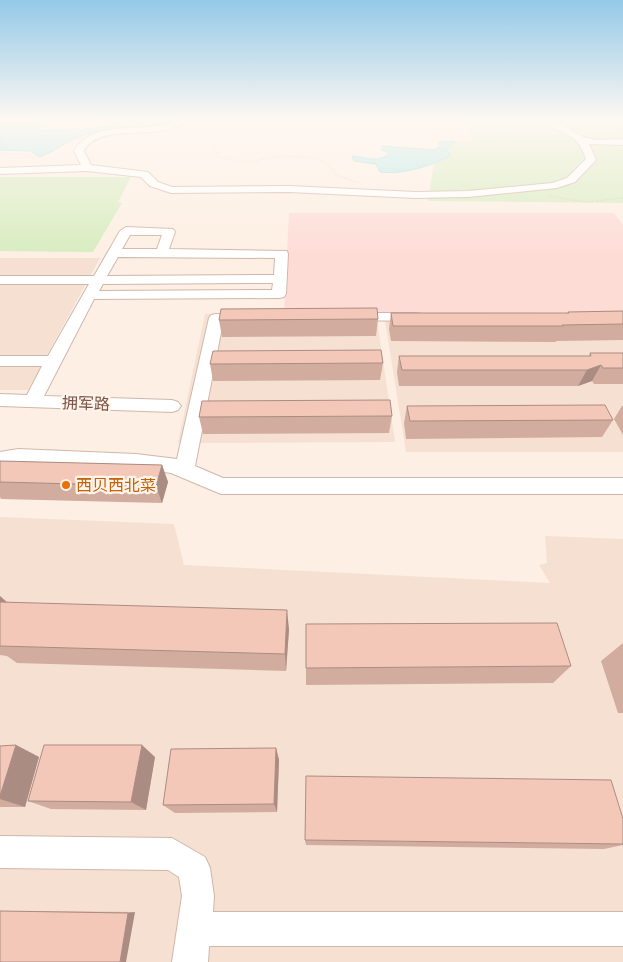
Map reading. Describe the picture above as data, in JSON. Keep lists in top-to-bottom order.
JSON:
{
  "streets": {
    "street": ["拥军路"]
  },
  "places": ["西贝西北菜"]
}
